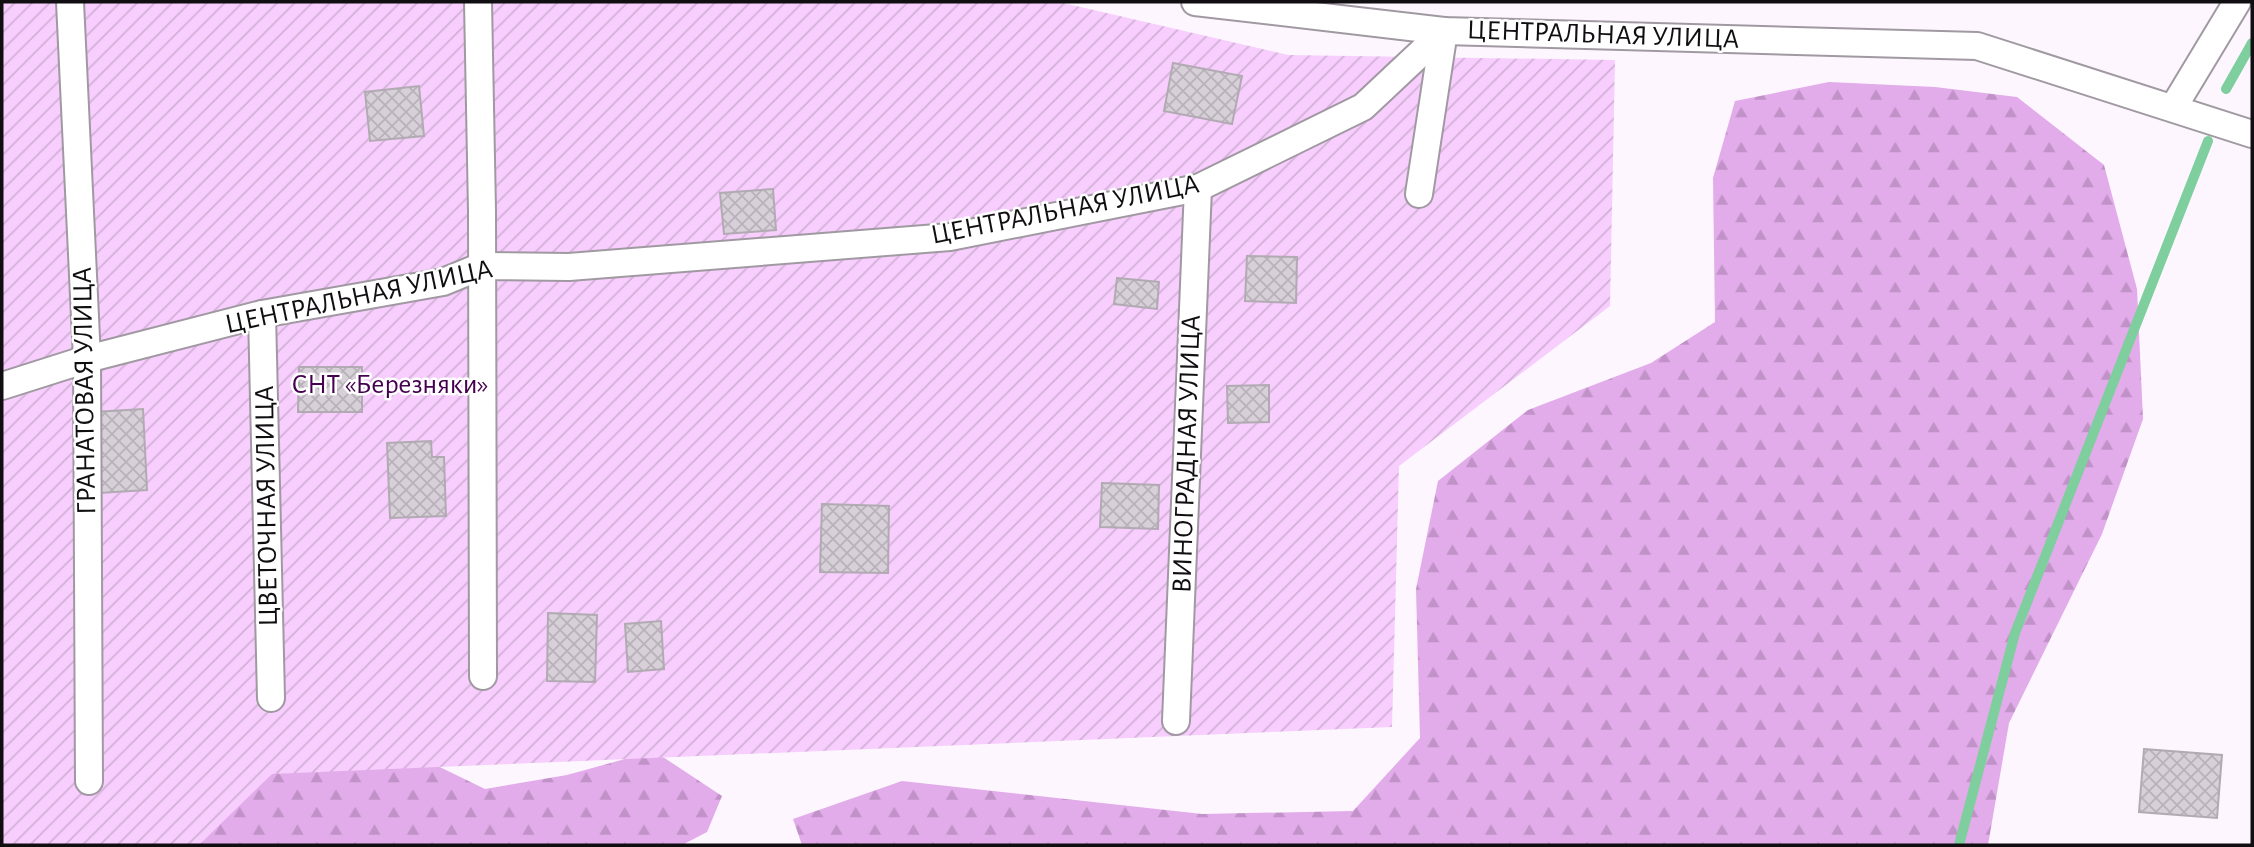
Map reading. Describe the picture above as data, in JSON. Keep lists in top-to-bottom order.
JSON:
{
  "streets": {
    "street": [
      "ЦЕНТРАЛЬНАЯ УЛИЦА",
      "ГРАНАТОВАЯ УЛИЦА",
      "ВИНОГРАДНАЯ УЛИЦА",
      "ЦВЕТОЧНАЯ УЛИЦА"
    ]
  },
  "crossings": [
    ["ЦЕНТРАЛЬНАЯ УЛИЦА", "ГРАНАТОВАЯ УЛИЦА"],
    ["ЦЕНТРАЛЬНАЯ УЛИЦА", "ВИНОГРАДНАЯ УЛИЦА"],
    ["ЦЕНТРАЛЬНАЯ УЛИЦА", "ЦВЕТОЧНАЯ УЛИЦА"]
  ],
  "parks": ["СНТ «Березняки»"]
}
